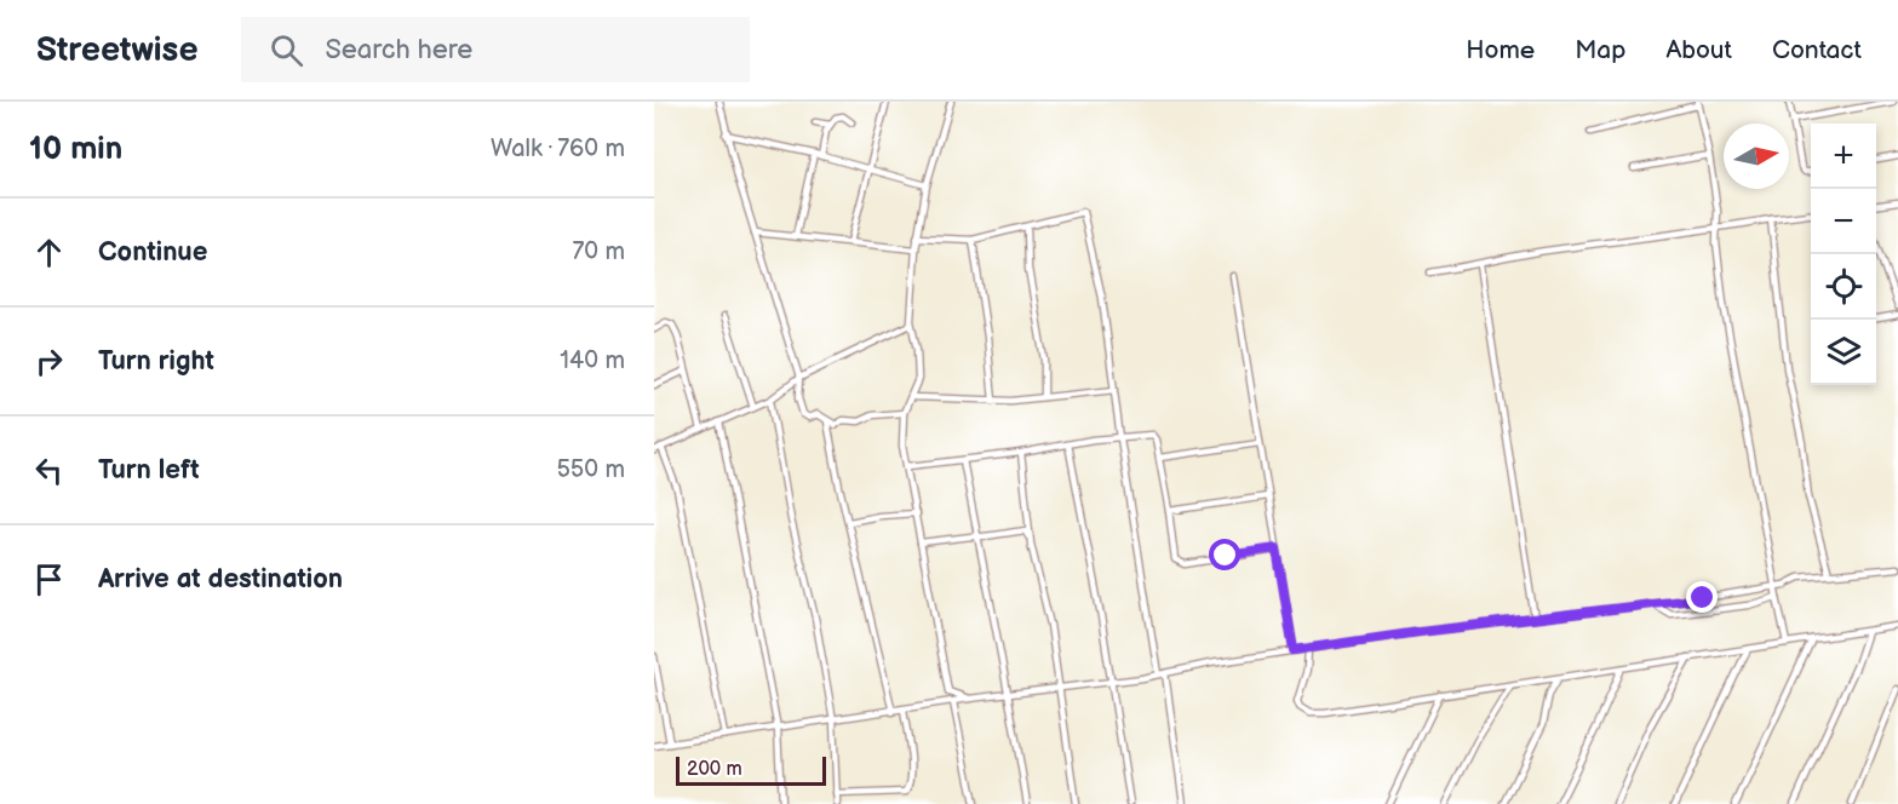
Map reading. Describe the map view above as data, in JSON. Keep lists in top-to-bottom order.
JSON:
{
  "scale_bar": "200 m",
  "north": "right",
  "page": {
    "header": "Streetwise",
    "search": "Search here",
    "nav": [
      "Home",
      "Map",
      "About",
      "Contact"
    ],
    "heading": ["10 min", "Walk · 760 m"],
    "map_buttons": ["+", "−"],
    "list": [
      ["Continue", "70 m"],
      ["Turn right", "140 m"],
      ["Turn left", "550 m"],
      "Arrive at destination"
    ],
    "scale": "200 m"
  }
}
